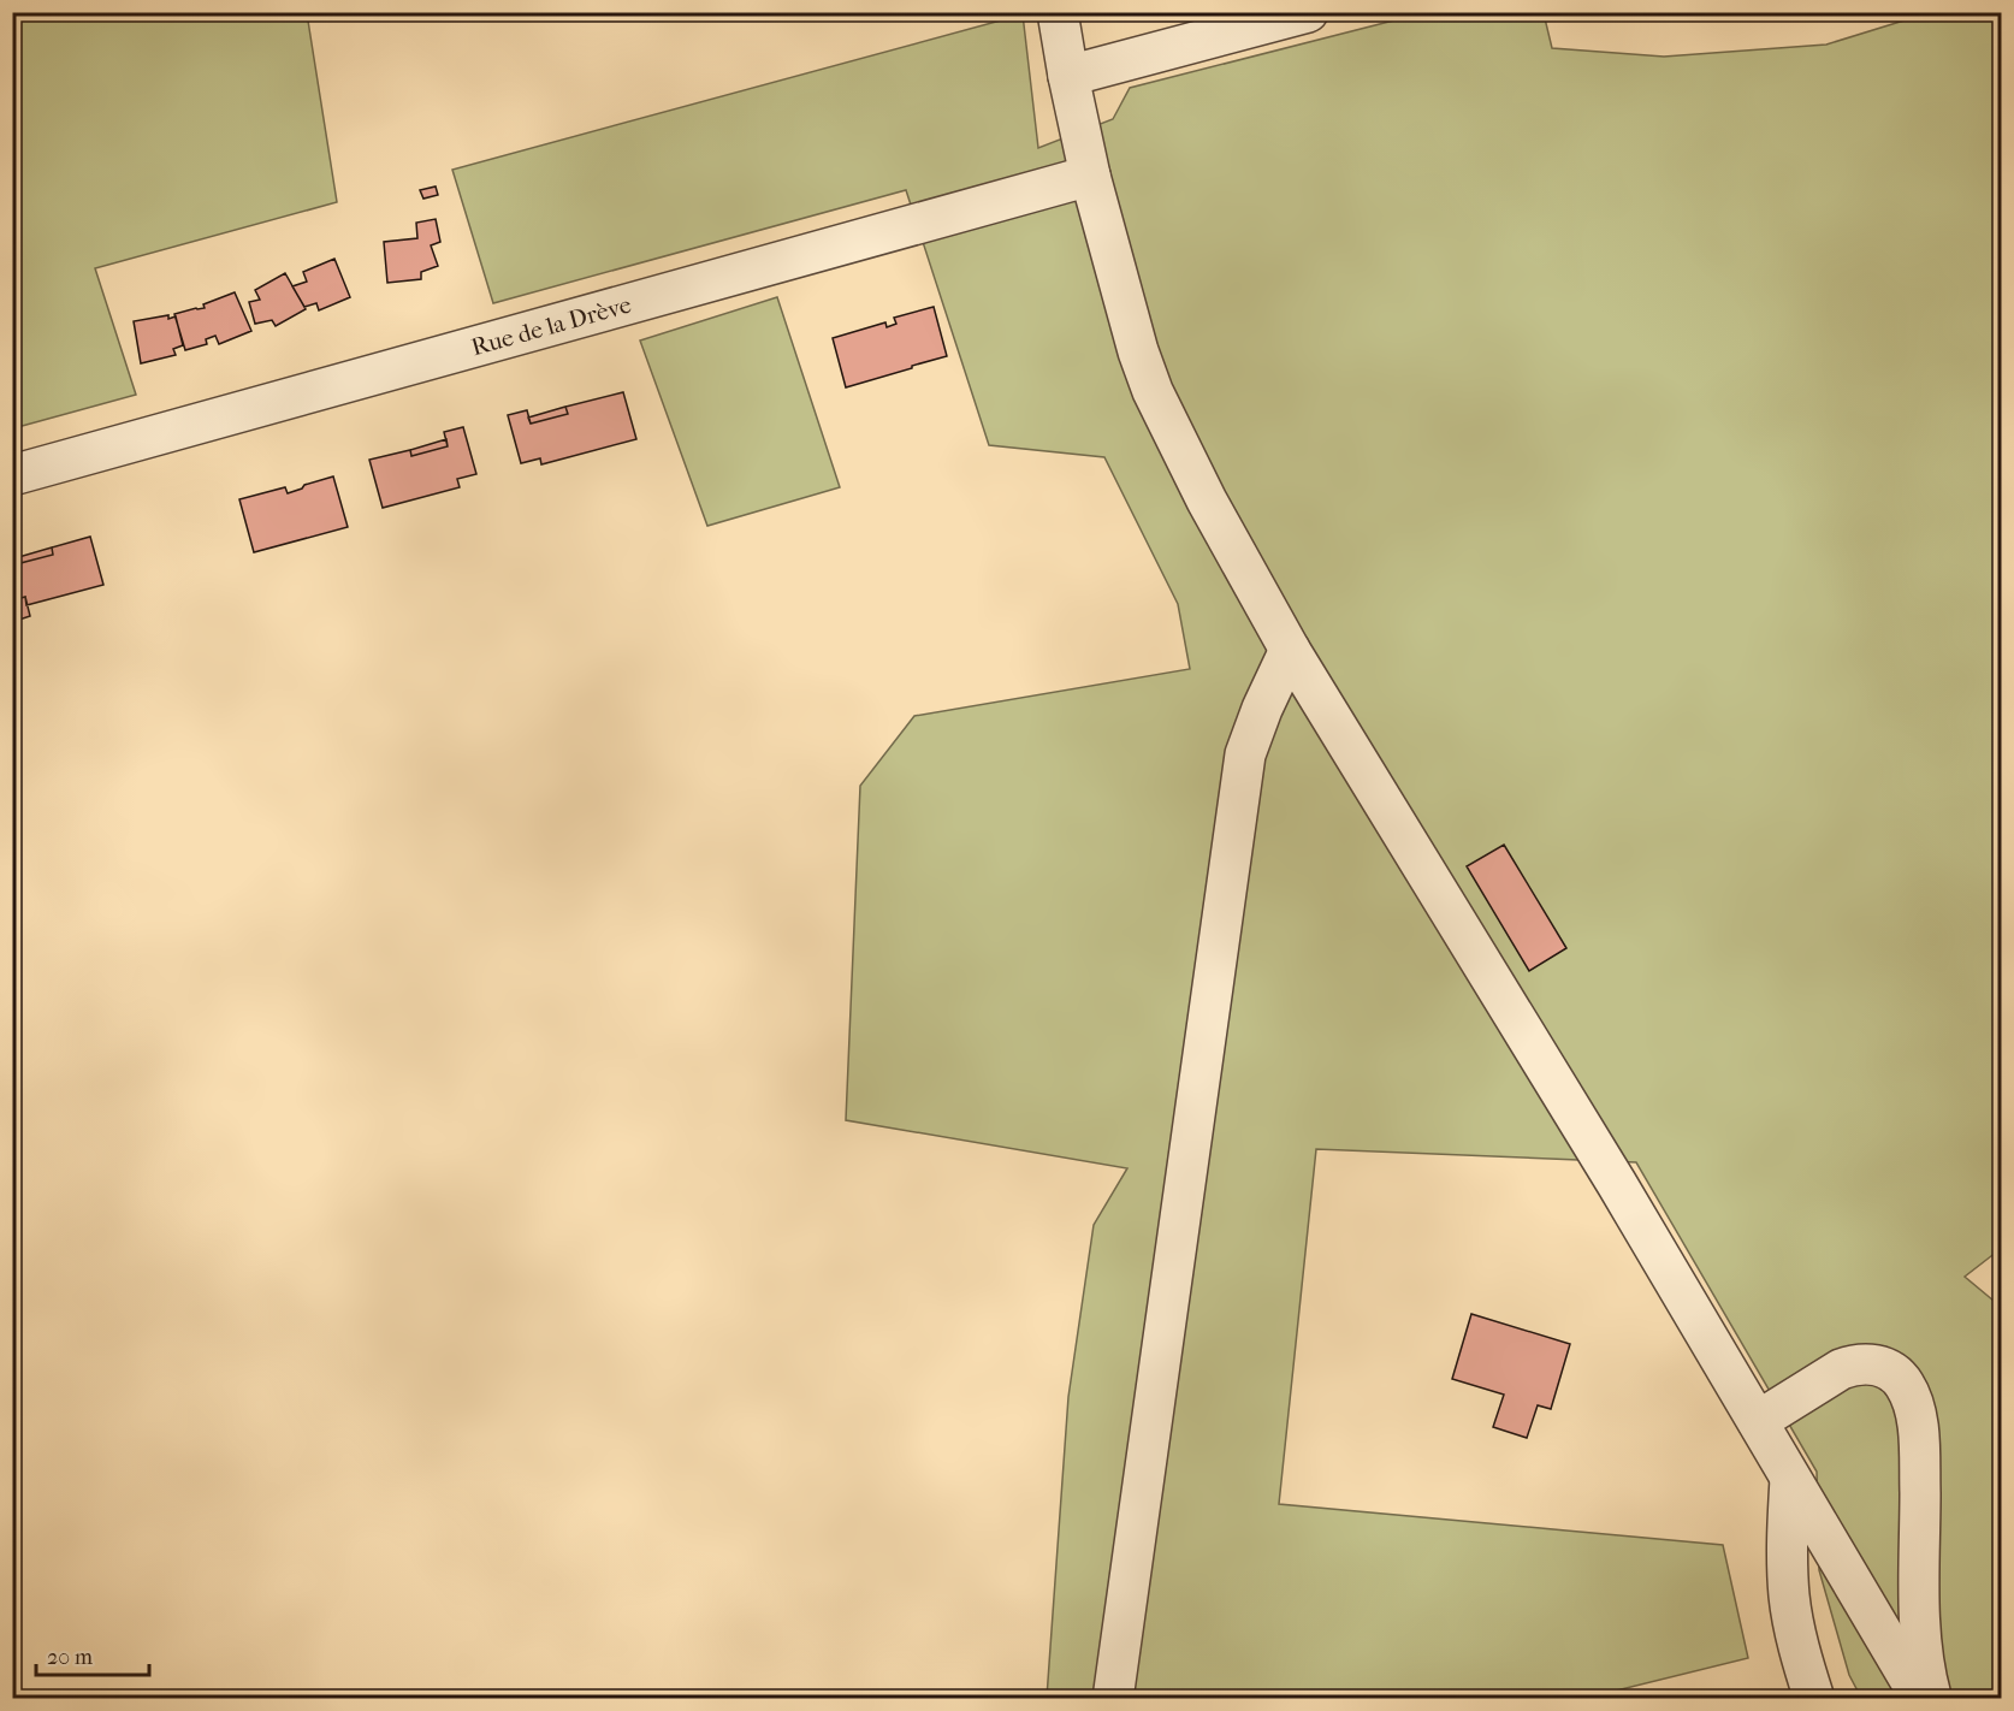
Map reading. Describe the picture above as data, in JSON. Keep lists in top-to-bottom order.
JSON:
{
  "streets": {
    "street": ["Rue de la Drève"]
  },
  "scale_bar": "20 m"
}
